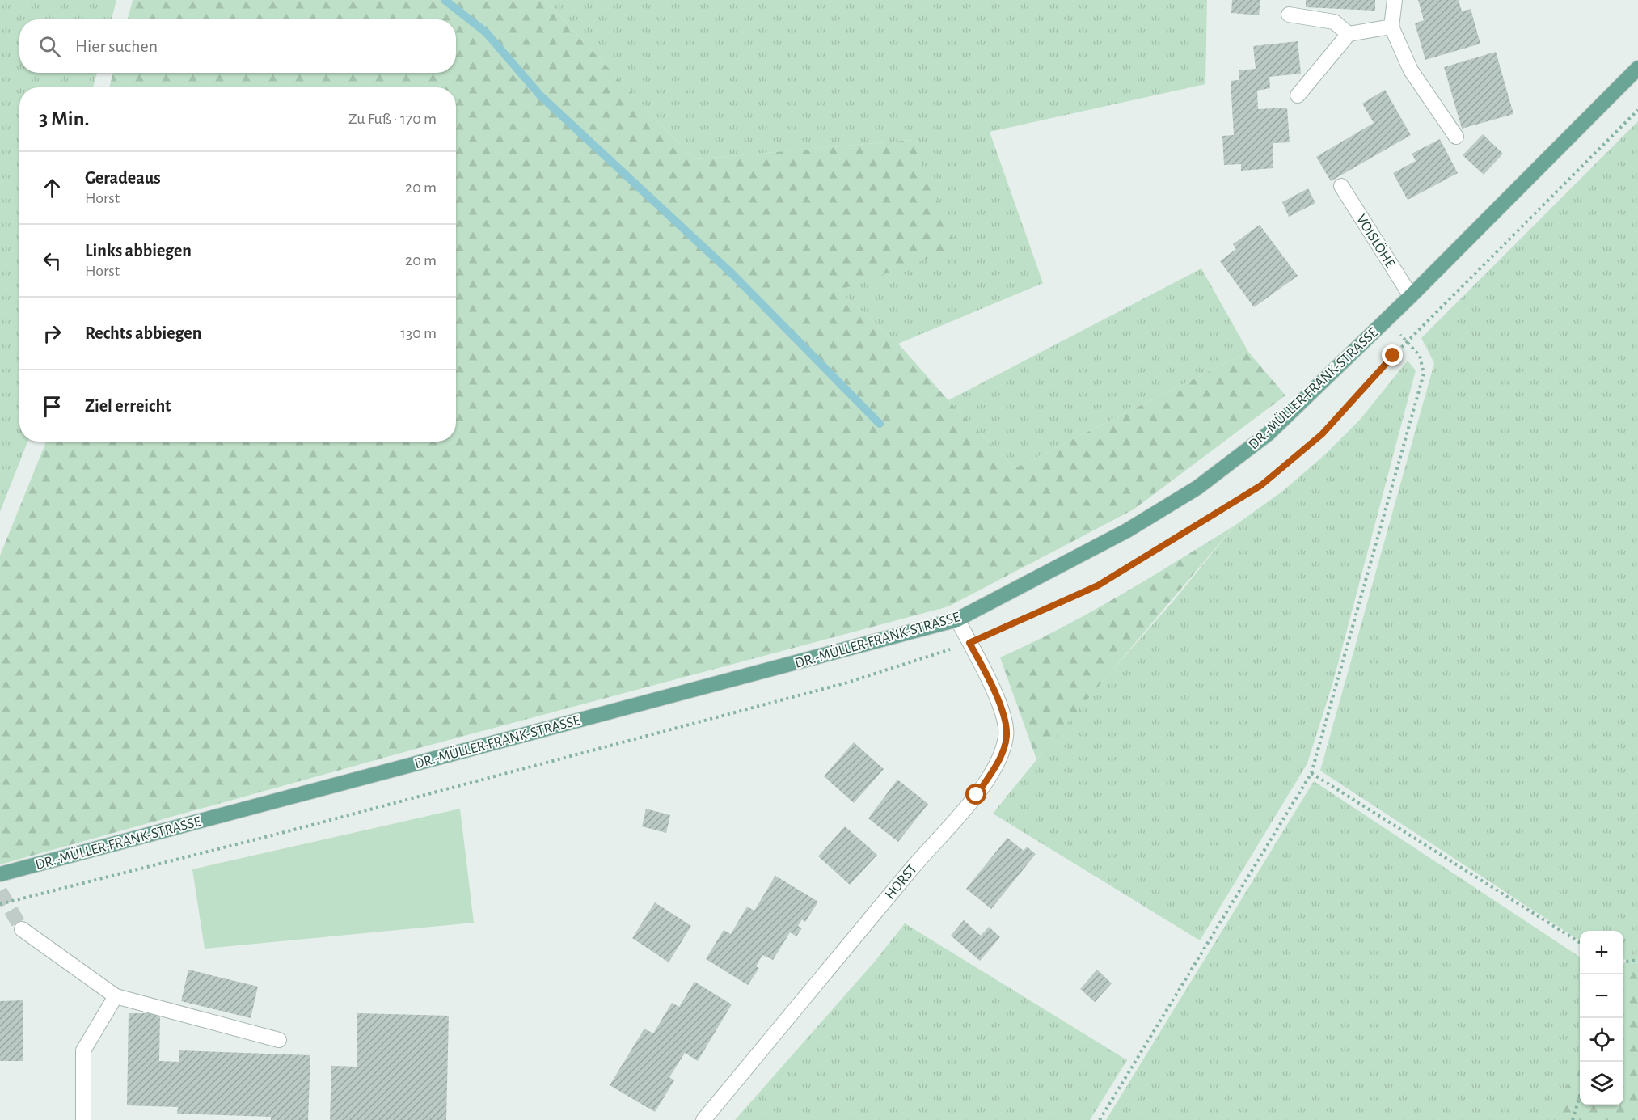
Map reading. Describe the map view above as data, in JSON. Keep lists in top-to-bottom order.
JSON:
{
  "streets": {
    "main road": ["DR.-MÜLLER-FRANK-STRASSE"],
    "street": ["VOISLÖHE", "HORST"]
  },
  "crossings": [
    ["VOISLÖHE", "DR.-MÜLLER-FRANK-STRASSE"],
    ["DR.-MÜLLER-FRANK-STRASSE", "HORST"]
  ],
  "page": {
    "search": "Hier suchen",
    "heading": ["3 Min.", "Zu Fuß · 170 m"],
    "list": [
      ["Geradeaus", "Horst", "20 m"],
      ["Links abbiegen", "Horst", "20 m"],
      ["Rechts abbiegen", "130 m"],
      "Ziel erreicht"
    ],
    "map_buttons": ["+", "−"]
  }
}
